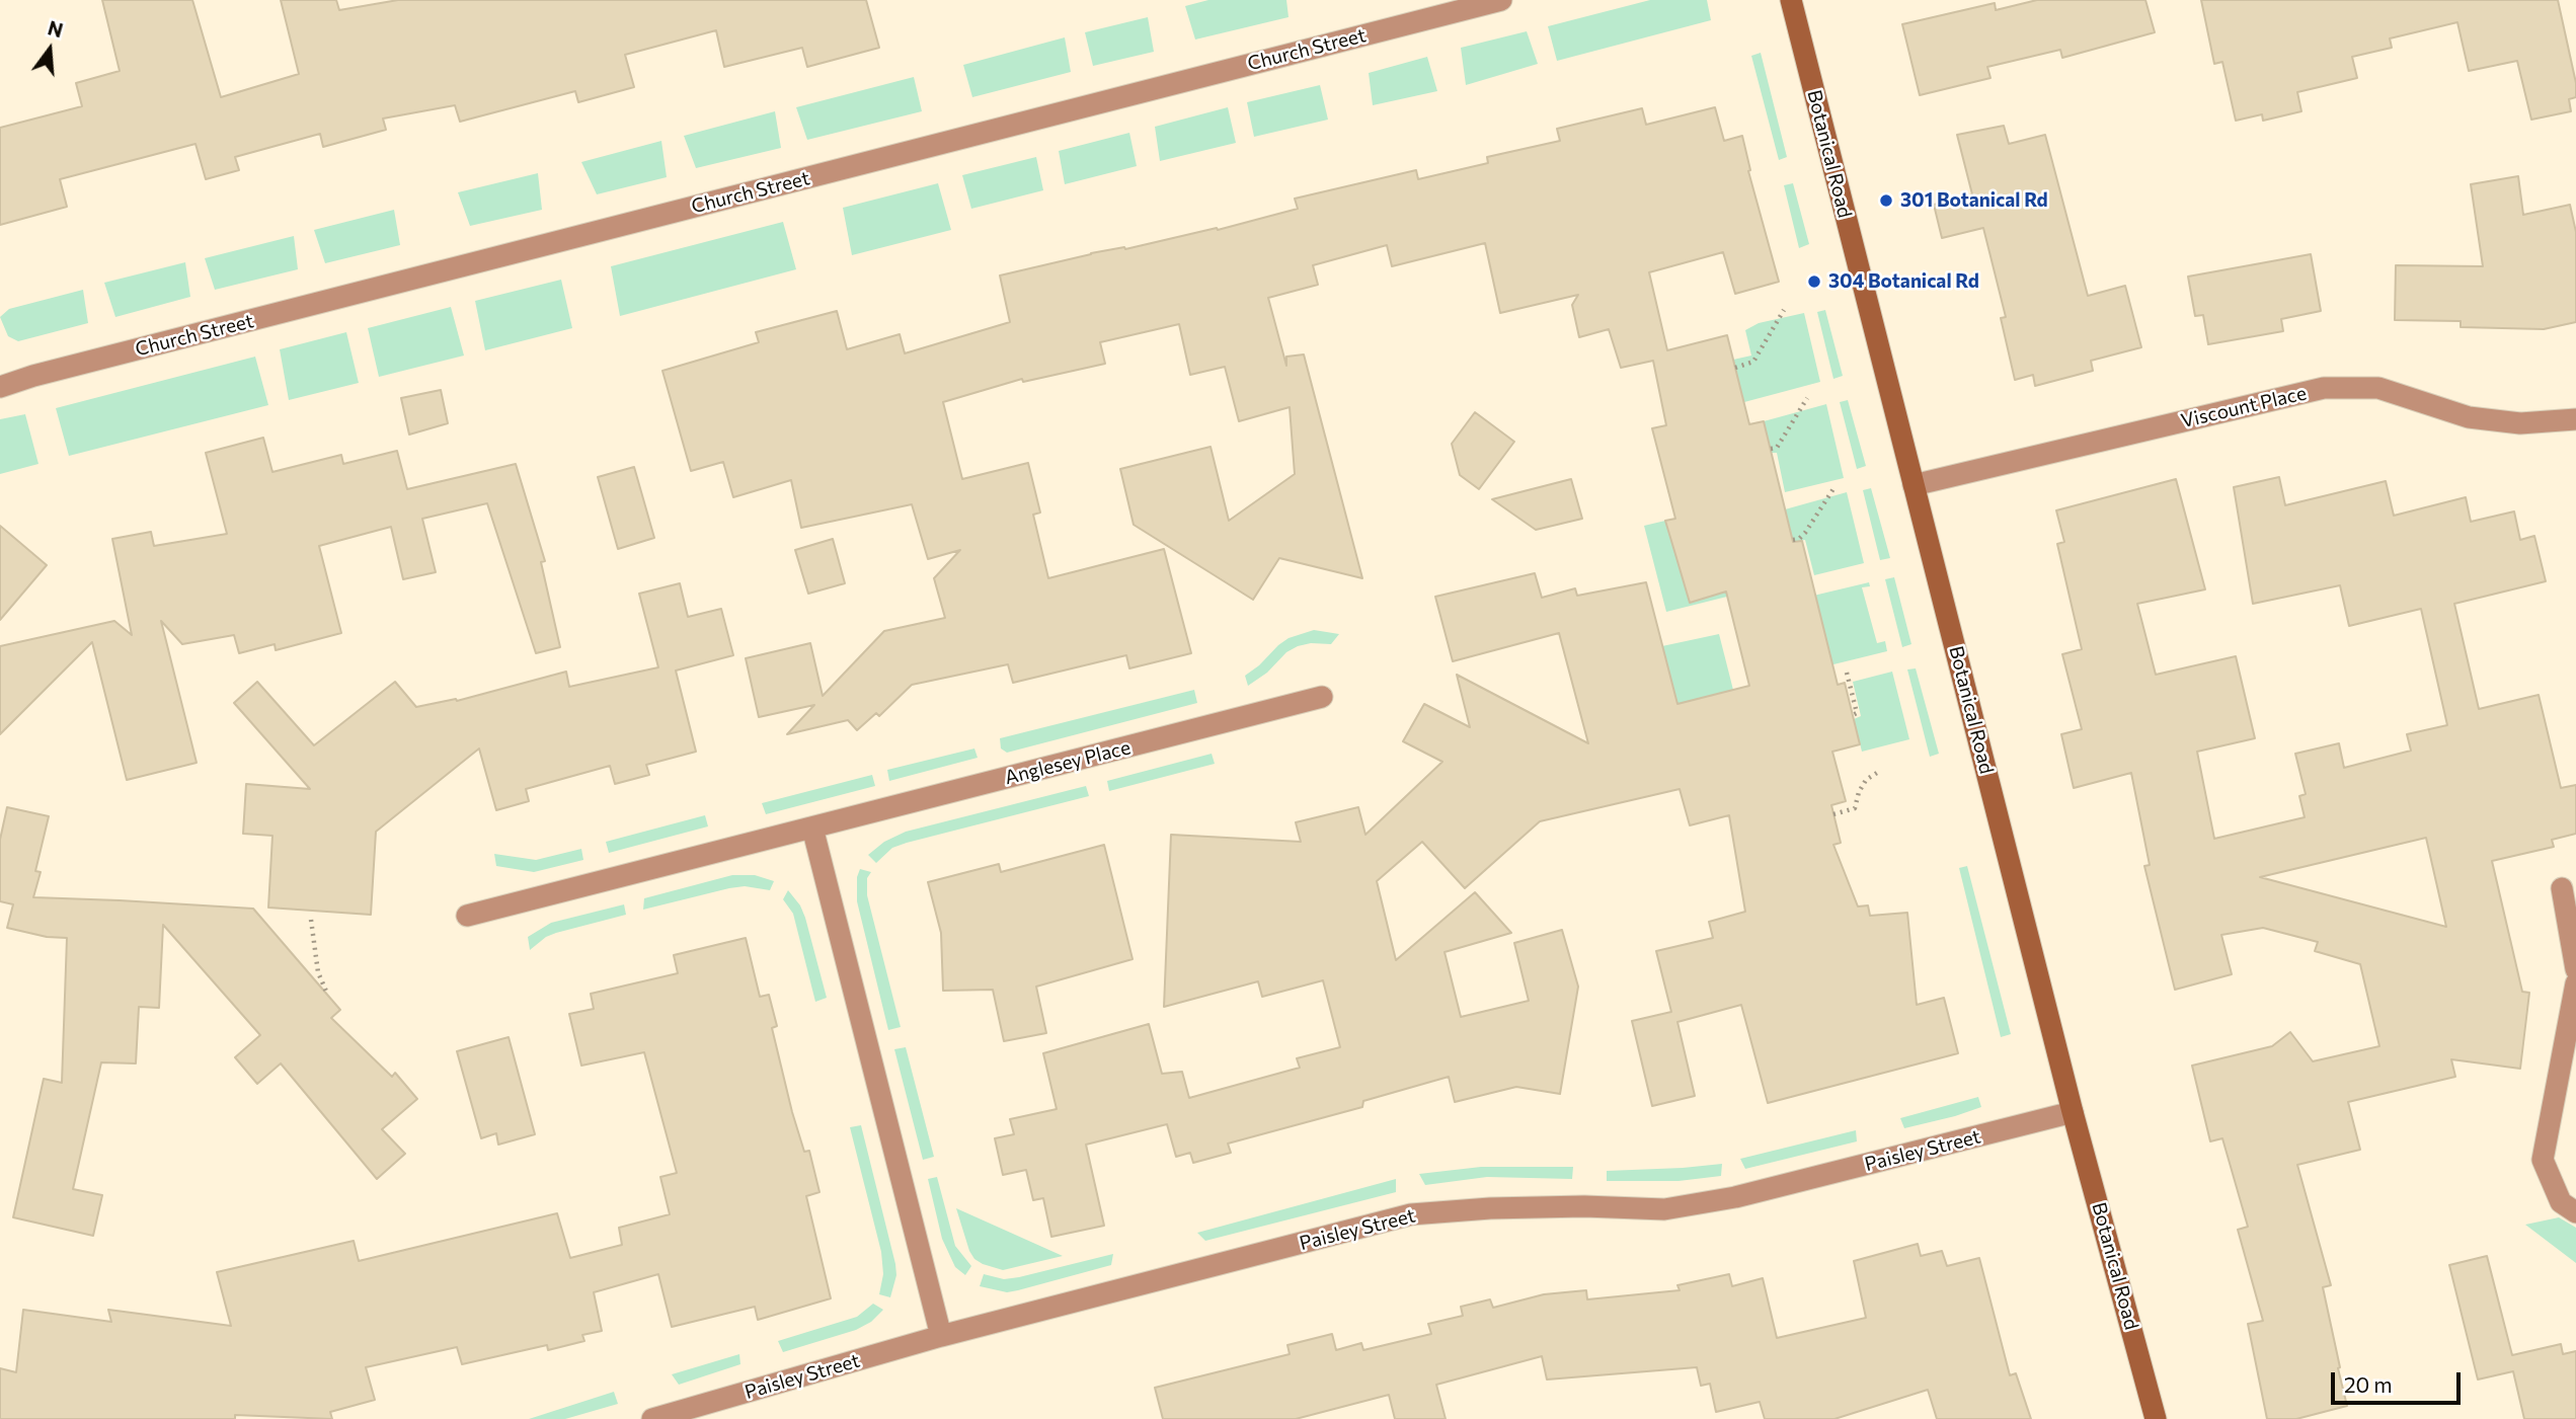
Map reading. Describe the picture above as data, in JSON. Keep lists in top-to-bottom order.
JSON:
{
  "streets": {
    "main road": ["Botanical Road"],
    "street": [
      "Church Street",
      "Viscount Place",
      "Anglesey Place",
      "Paisley Street"
    ]
  },
  "crossings": [
    ["Botanical Road", "Viscount Place"],
    ["Botanical Road", "Paisley Street"]
  ],
  "places": ["301 Botanical Rd", "304 Botanical Rd"],
  "scale_bar": "20 m",
  "north": "top"
}
